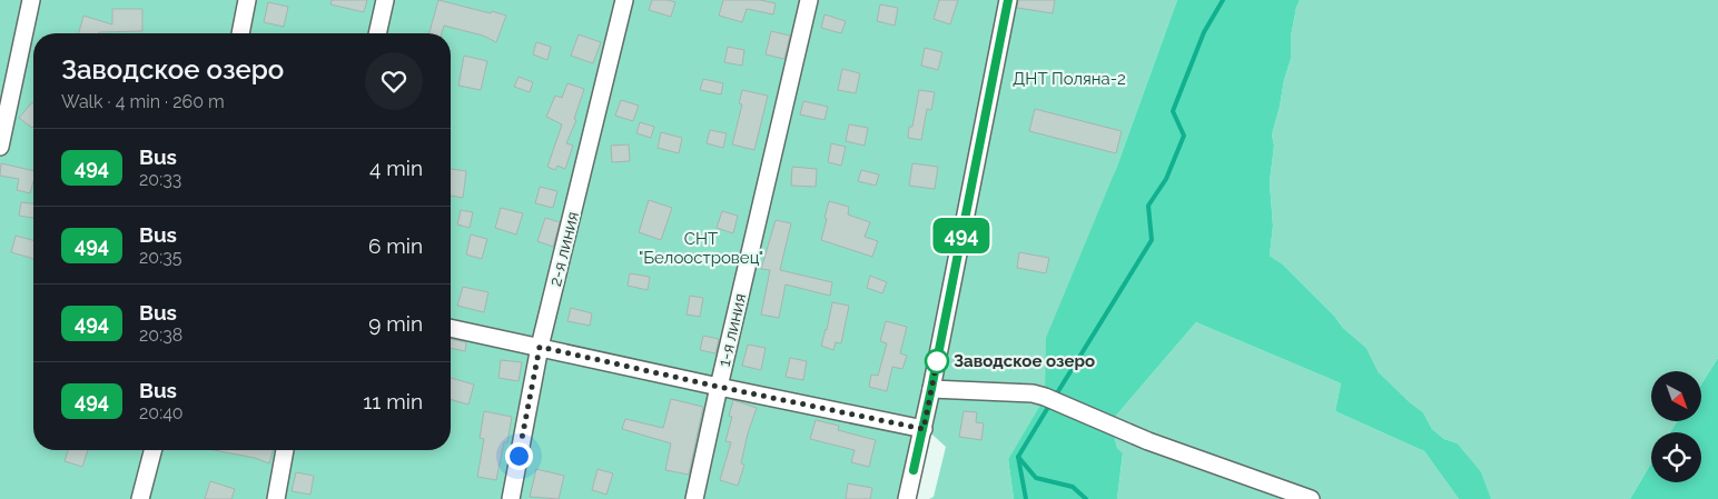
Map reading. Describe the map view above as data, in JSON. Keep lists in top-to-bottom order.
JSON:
{
  "streets": {
    "street": ["2-я линия", "1-я линия"]
  },
  "parks": ["ДНТ Поляна-2", "СНТ \"Белоостровец\""],
  "places": ["Заводское озеро"],
  "lines": ["bus line 494"],
  "north": "bottom right",
  "page": {
    "on_map": "494",
    "heading": ["Заводское озеро", "Walk · 4 min · 260 m"],
    "list": [
      {
        "mark": "494",
        "name": "Bus",
        "note": "20:33",
        "value": "4 min"
      },
      {
        "mark": "494",
        "name": "Bus",
        "note": "20:35",
        "value": "6 min"
      },
      {
        "mark": "494",
        "name": "Bus",
        "note": "20:38",
        "value": "9 min"
      },
      {
        "mark": "494",
        "name": "Bus",
        "note": "20:40",
        "value": "11 min"
      }
    ]
  }
}
